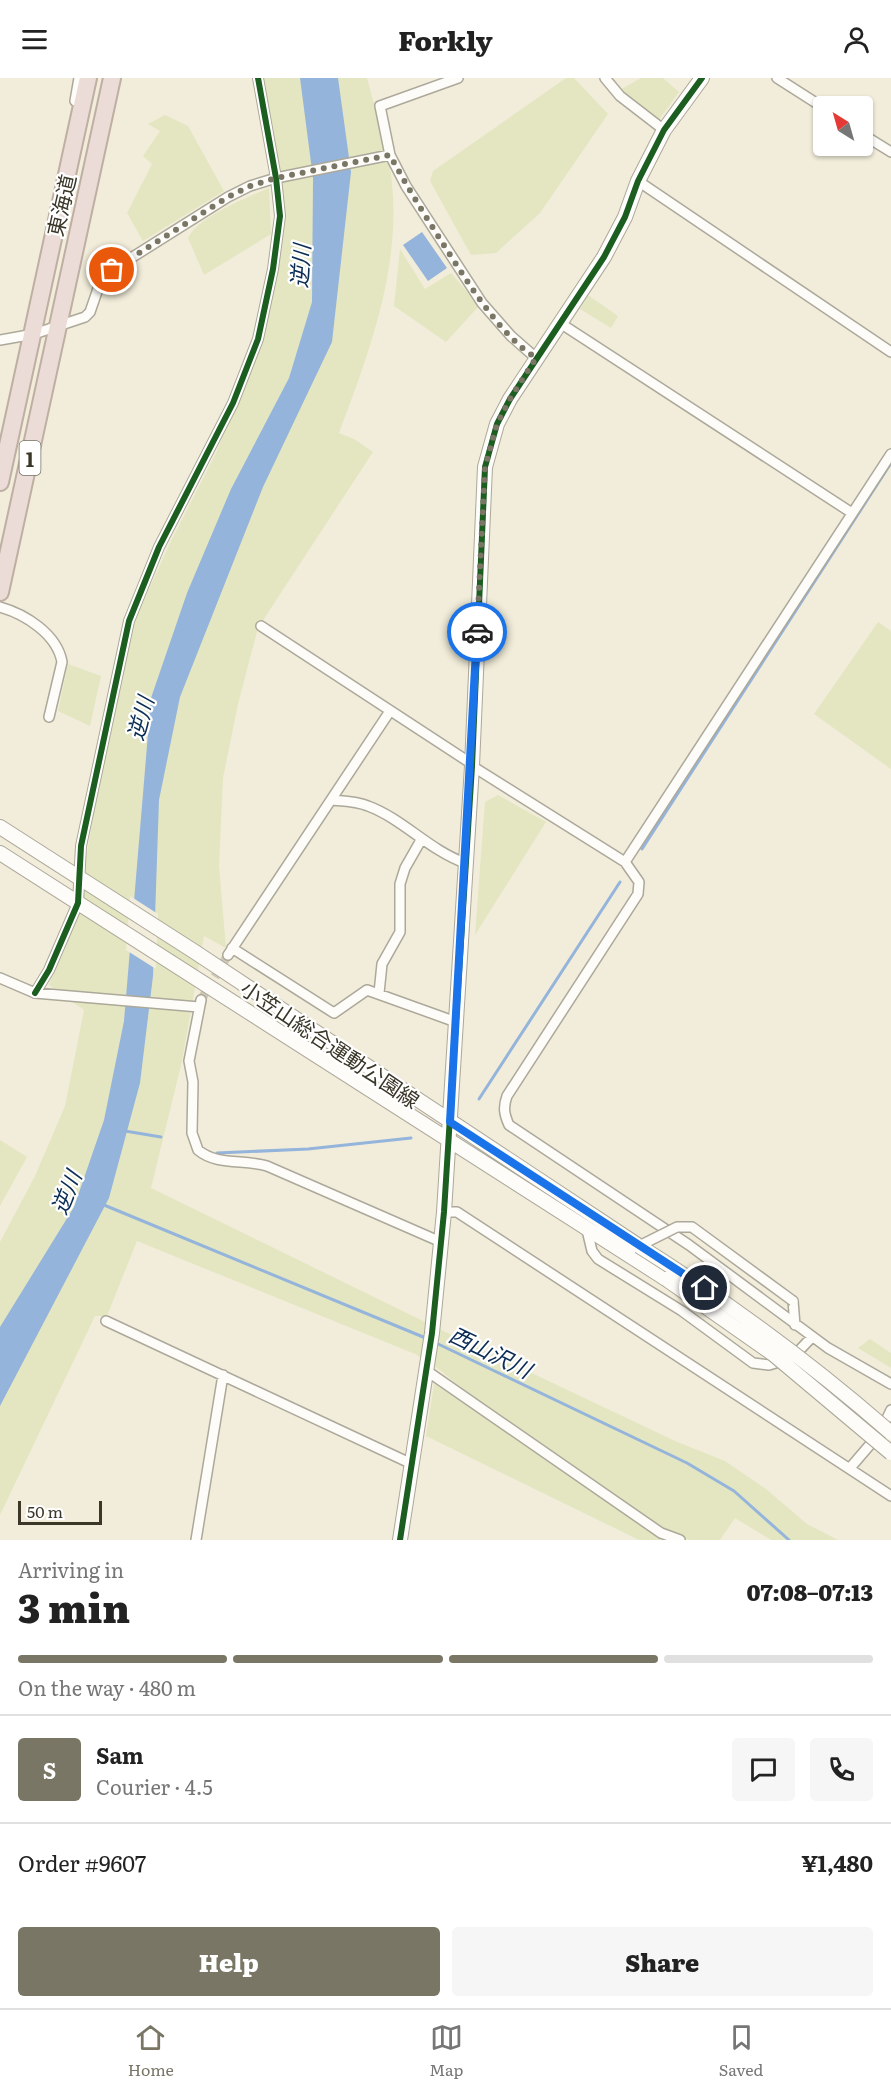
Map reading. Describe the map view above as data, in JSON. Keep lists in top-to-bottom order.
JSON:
{
  "streets": {
    "highway": ["東海道", "1"],
    "main road": ["小笠山総合運動公園線"]
  },
  "crossings": [
    ["東海道", "1"]
  ],
  "water": ["逆川", "西山沢川"],
  "scale_bar": "50 m",
  "north": "top left",
  "page": {
    "header": "Forkly",
    "scale": "50 m",
    "heading": ["3 min", "Arriving in", "07:08–07:13"],
    "panel": [
      "Sam",
      "Courier · 4.5",
      "Order #9607",
      "¥1,480"
    ],
    "bar": "On the way · 480 m",
    "round": "S",
    "buttons": ["Help", "Share"],
    "tabs": ["Home", "Map", "Saved"]
  }
}
